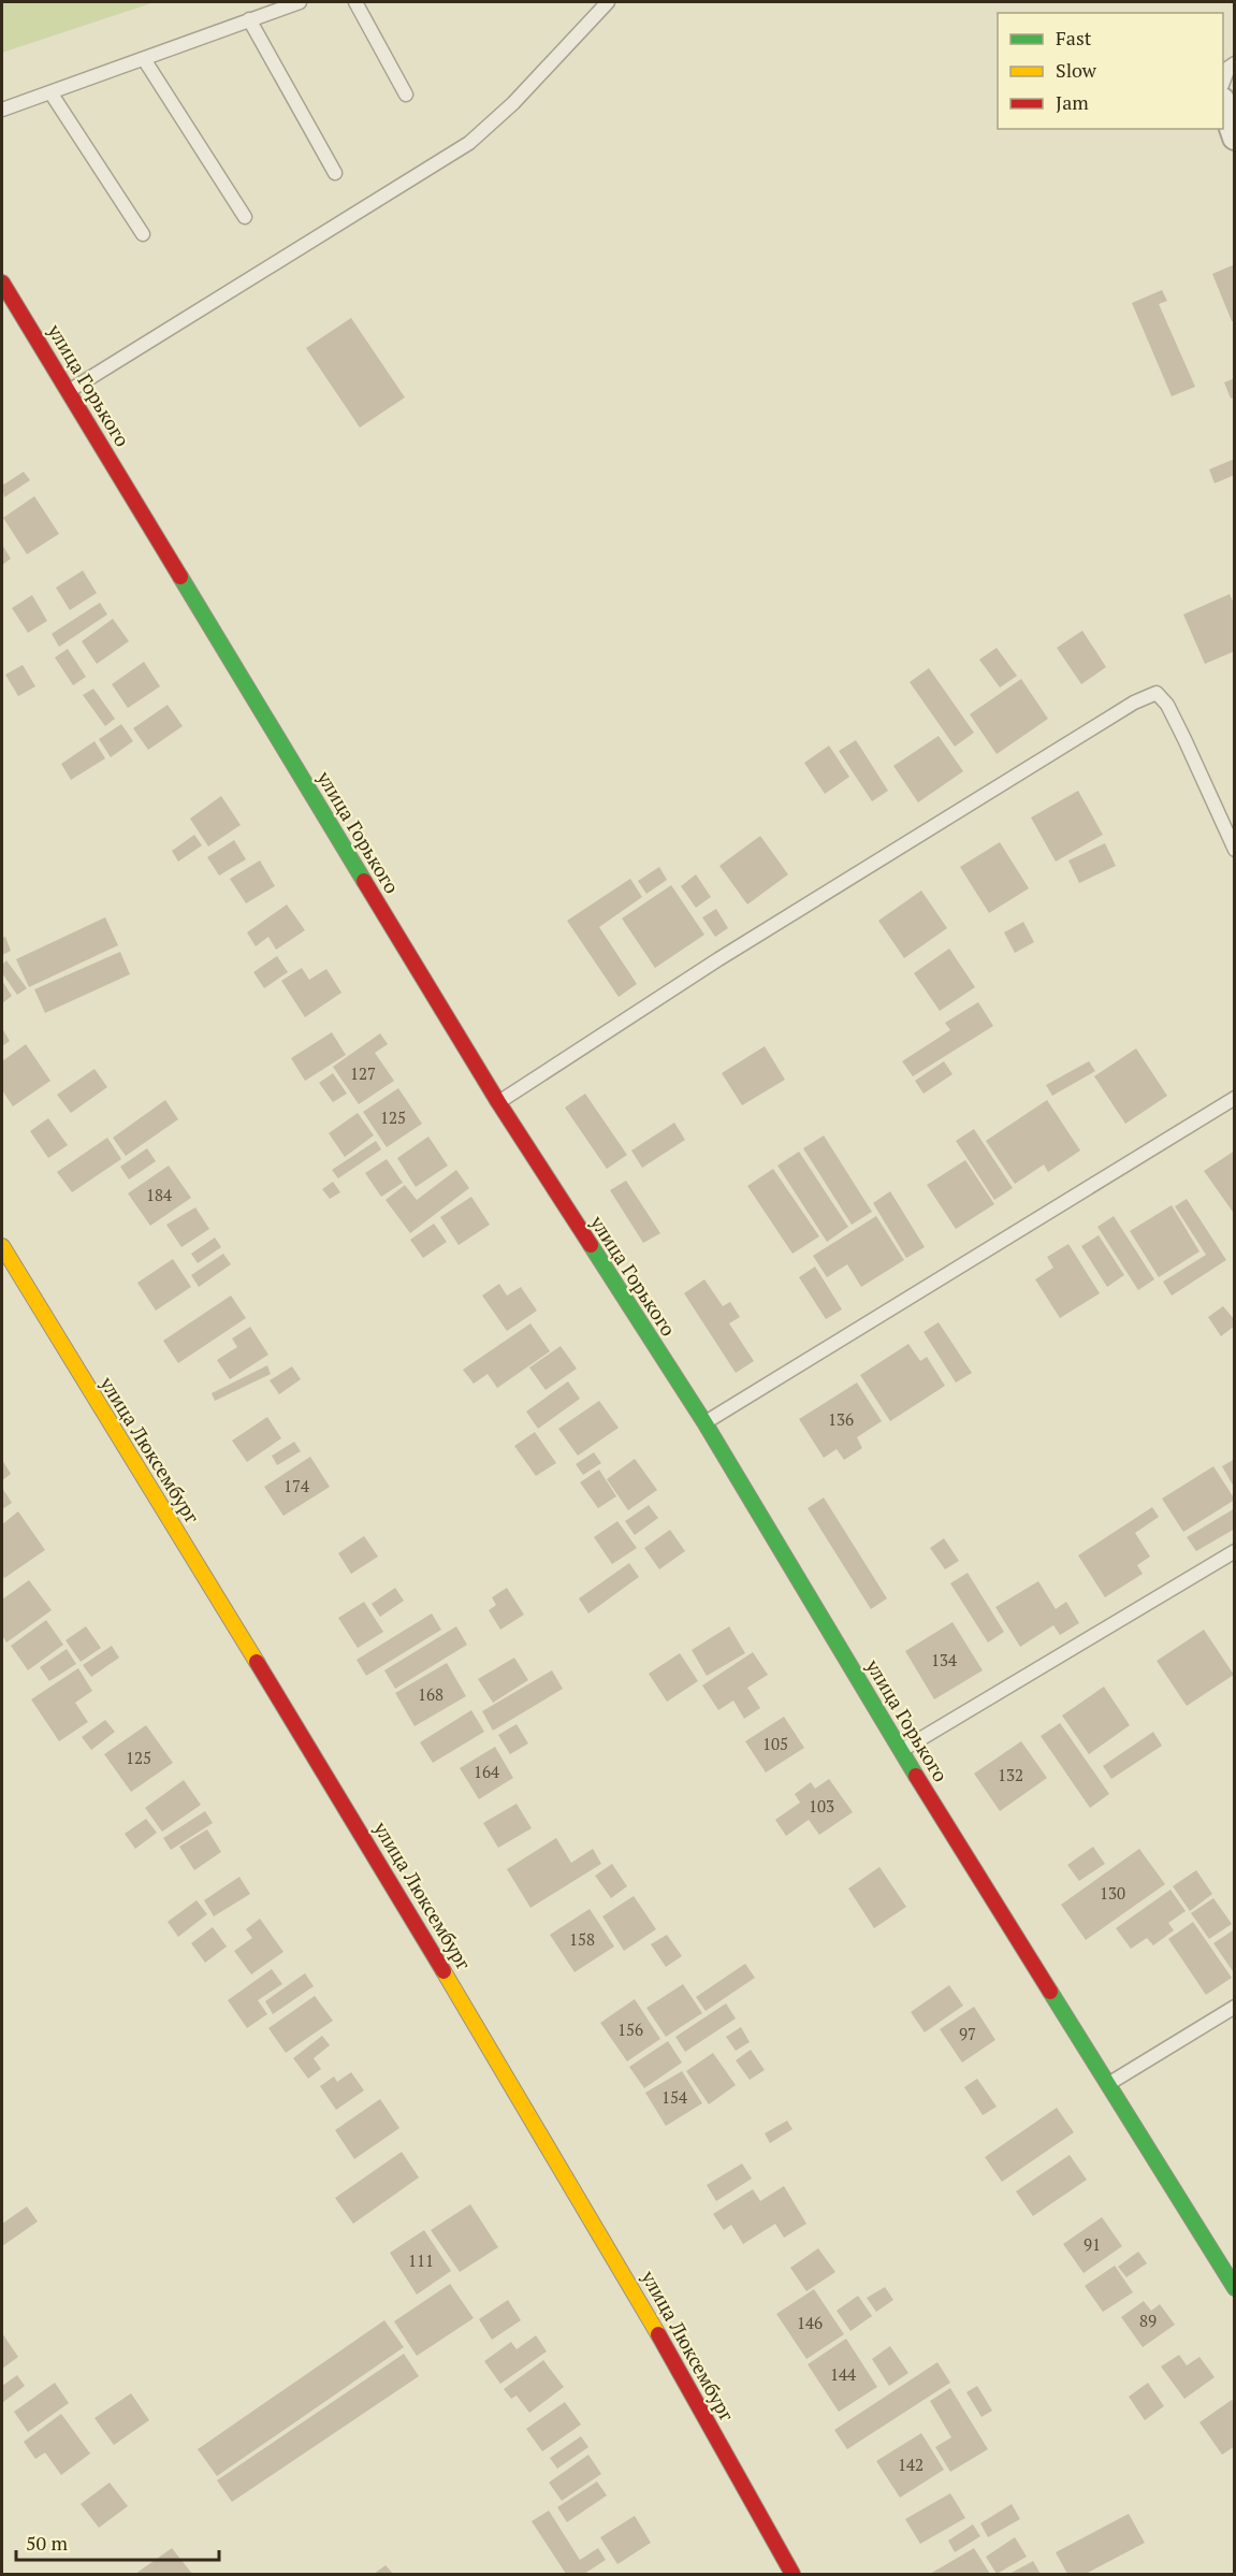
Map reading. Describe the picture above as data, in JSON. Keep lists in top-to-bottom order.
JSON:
{
  "streets": {
    "street": ["улица Горького", "улица Люксембург"]
  },
  "house_numbers": [
    "127",
    "125",
    "184",
    "136",
    "174",
    "134",
    "168",
    "105",
    "125",
    "164",
    "132",
    "103",
    "130",
    "158",
    "156",
    "97",
    "154",
    "91",
    "111",
    "89",
    "146",
    "144",
    "142"
  ],
  "legend": ["Fast", "Slow", "Jam"],
  "scale_bar": "50 m"
}
